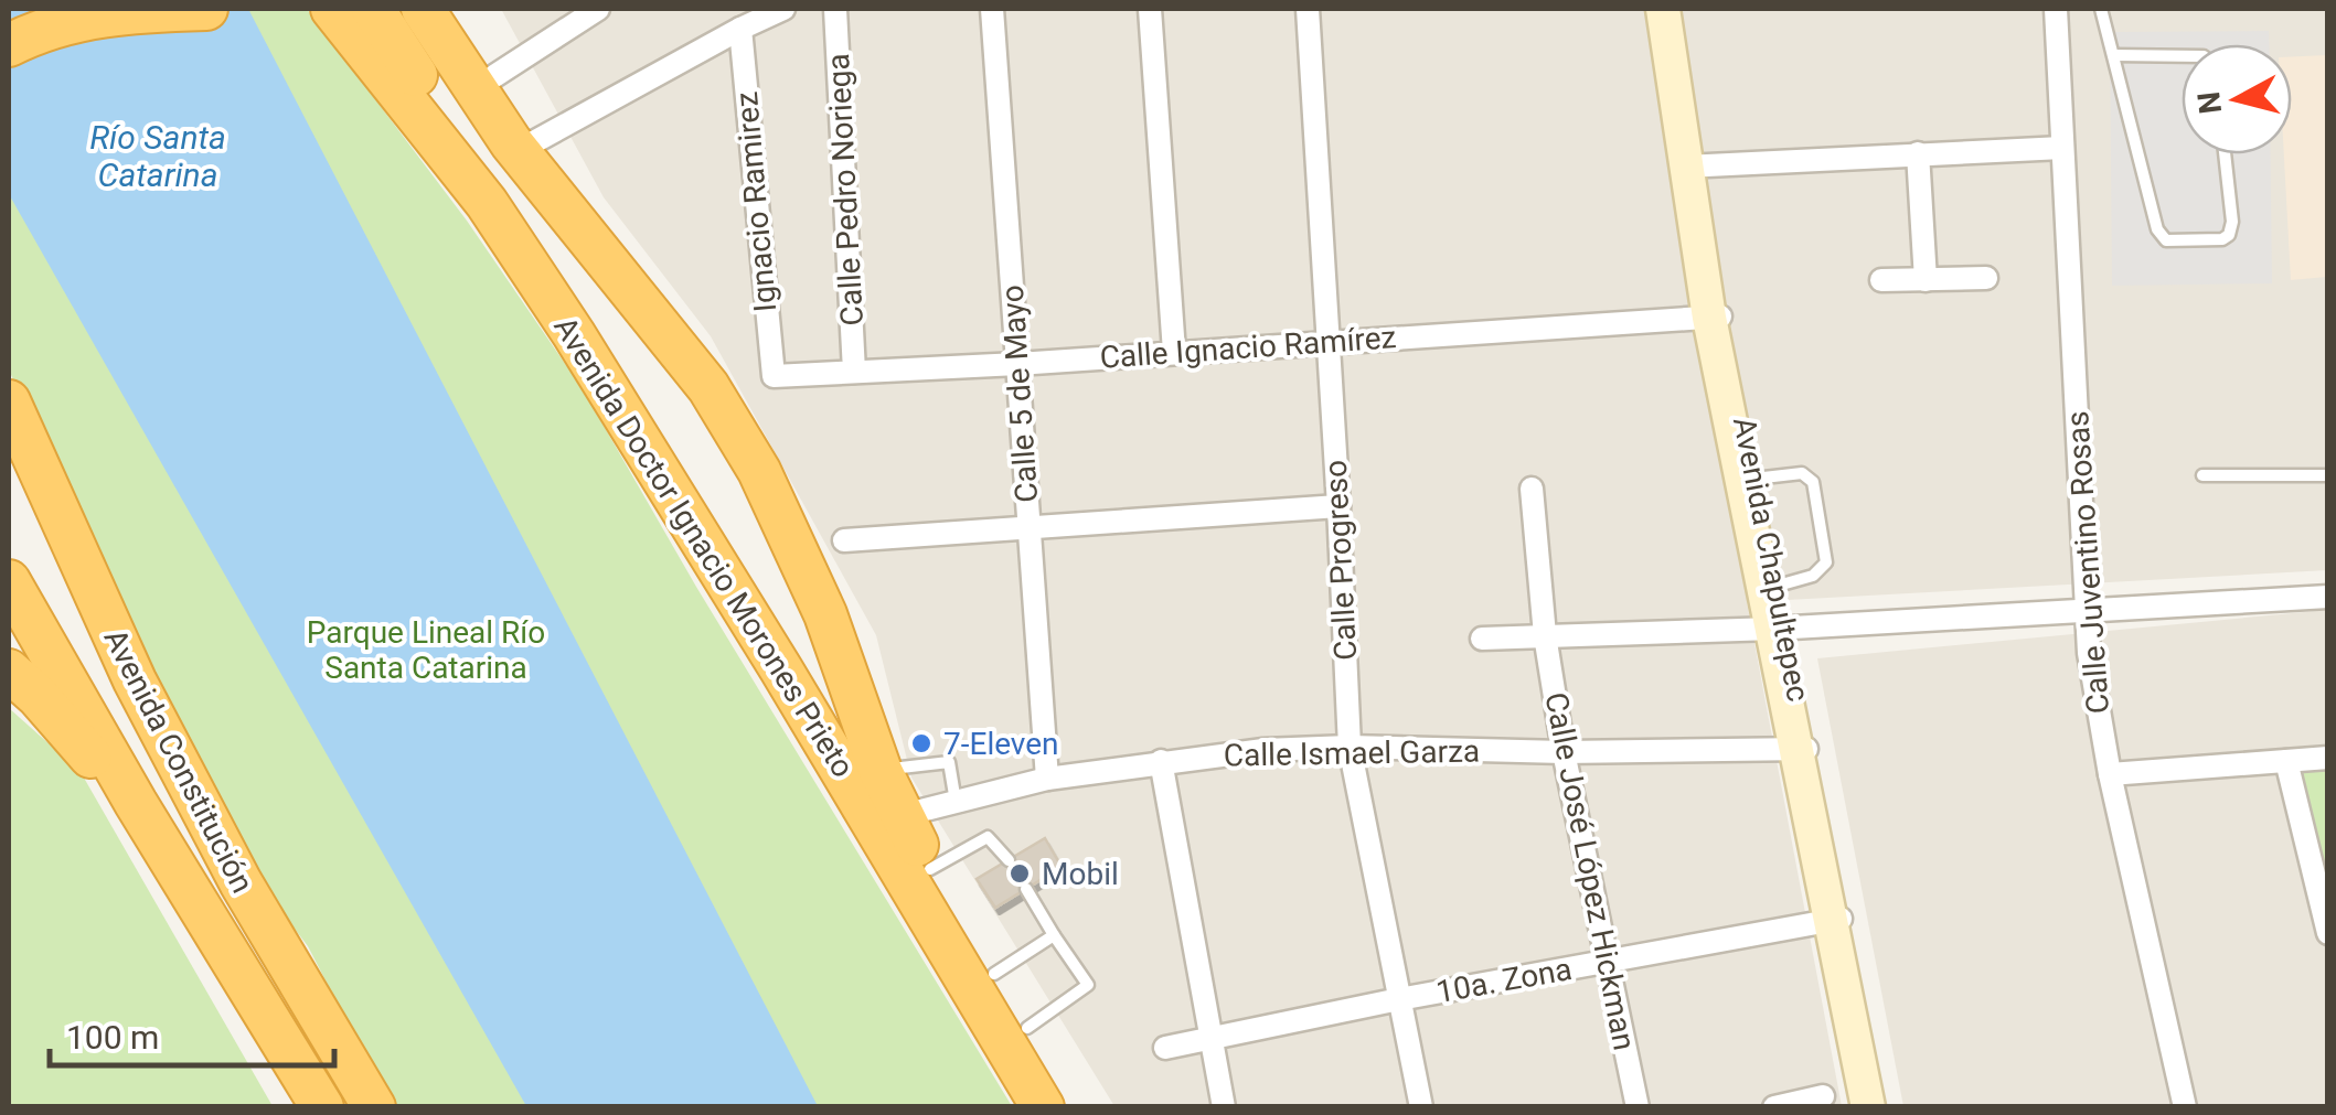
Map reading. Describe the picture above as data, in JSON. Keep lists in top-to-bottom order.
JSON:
{
  "streets": {
    "highway": ["Avenida Doctor Ignacio Morones Prieto", "Avenida Constitución"],
    "main road": ["Avenida Chapultepec"],
    "street": [
      "Calle Pedro Noriega",
      "Ignacio Ramirez",
      "Calle Ignacio Ramírez",
      "Calle 5 de Mayo",
      "Calle Progreso",
      "Calle Juventino Rosas",
      "Calle Ismael Garza",
      "Calle José López Hickman",
      "10a. Zona"
    ]
  },
  "crossings": [
    ["Calle Pedro Noriega", "Calle Ignacio Ramírez"],
    ["Ignacio Ramirez", "Calle Ignacio Ramírez"],
    ["Calle Ignacio Ramírez", "Calle 5 de Mayo"],
    ["Calle Ignacio Ramírez", "Avenida Chapultepec"],
    ["Calle Ignacio Ramírez", "Calle Progreso"],
    ["Calle 5 de Mayo", "Calle Ismael Garza"],
    ["Avenida Doctor Ignacio Morones Prieto", "Calle Ismael Garza"],
    ["Avenida Chapultepec", "Calle Ismael Garza"],
    ["Avenida Chapultepec", "10a. Zona"],
    ["Calle Progreso", "Calle Ismael Garza"],
    ["Calle Progreso", "10a. Zona"],
    ["Calle Ismael Garza", "Calle José López Hickman"],
    ["Calle José López Hickman", "10a. Zona"]
  ],
  "water": ["Río Santa Catarina"],
  "parks": ["Parque Lineal Río Santa Catarina"],
  "places": ["7-Eleven", "Mobil"],
  "scale_bar": "100 m",
  "north": "left"
}
